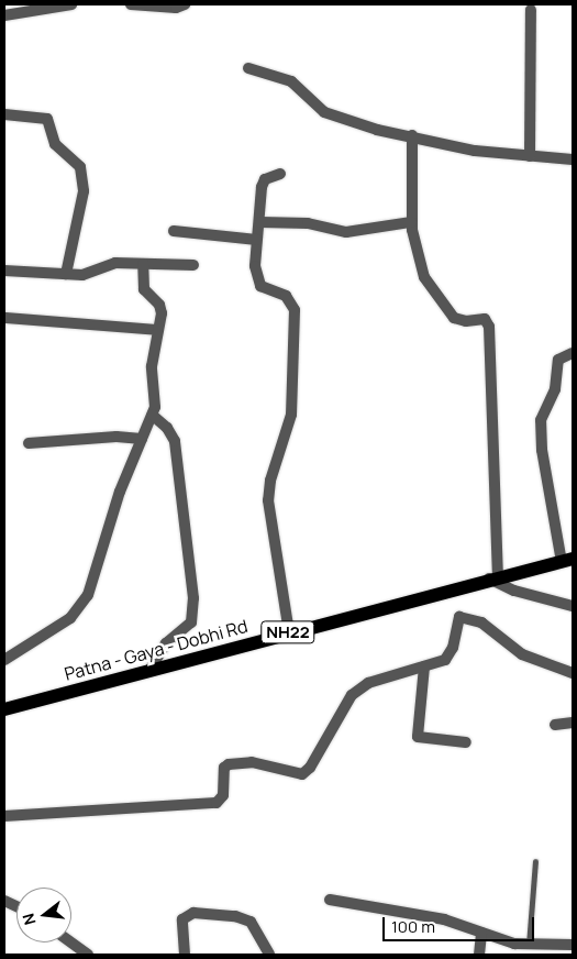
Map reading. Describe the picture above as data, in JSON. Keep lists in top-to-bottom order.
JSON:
{
  "streets": {
    "main road": ["NH22", "Patna - Gaya - Dobhi Rd"]
  },
  "scale_bar": "100 m",
  "north": "left"
}
